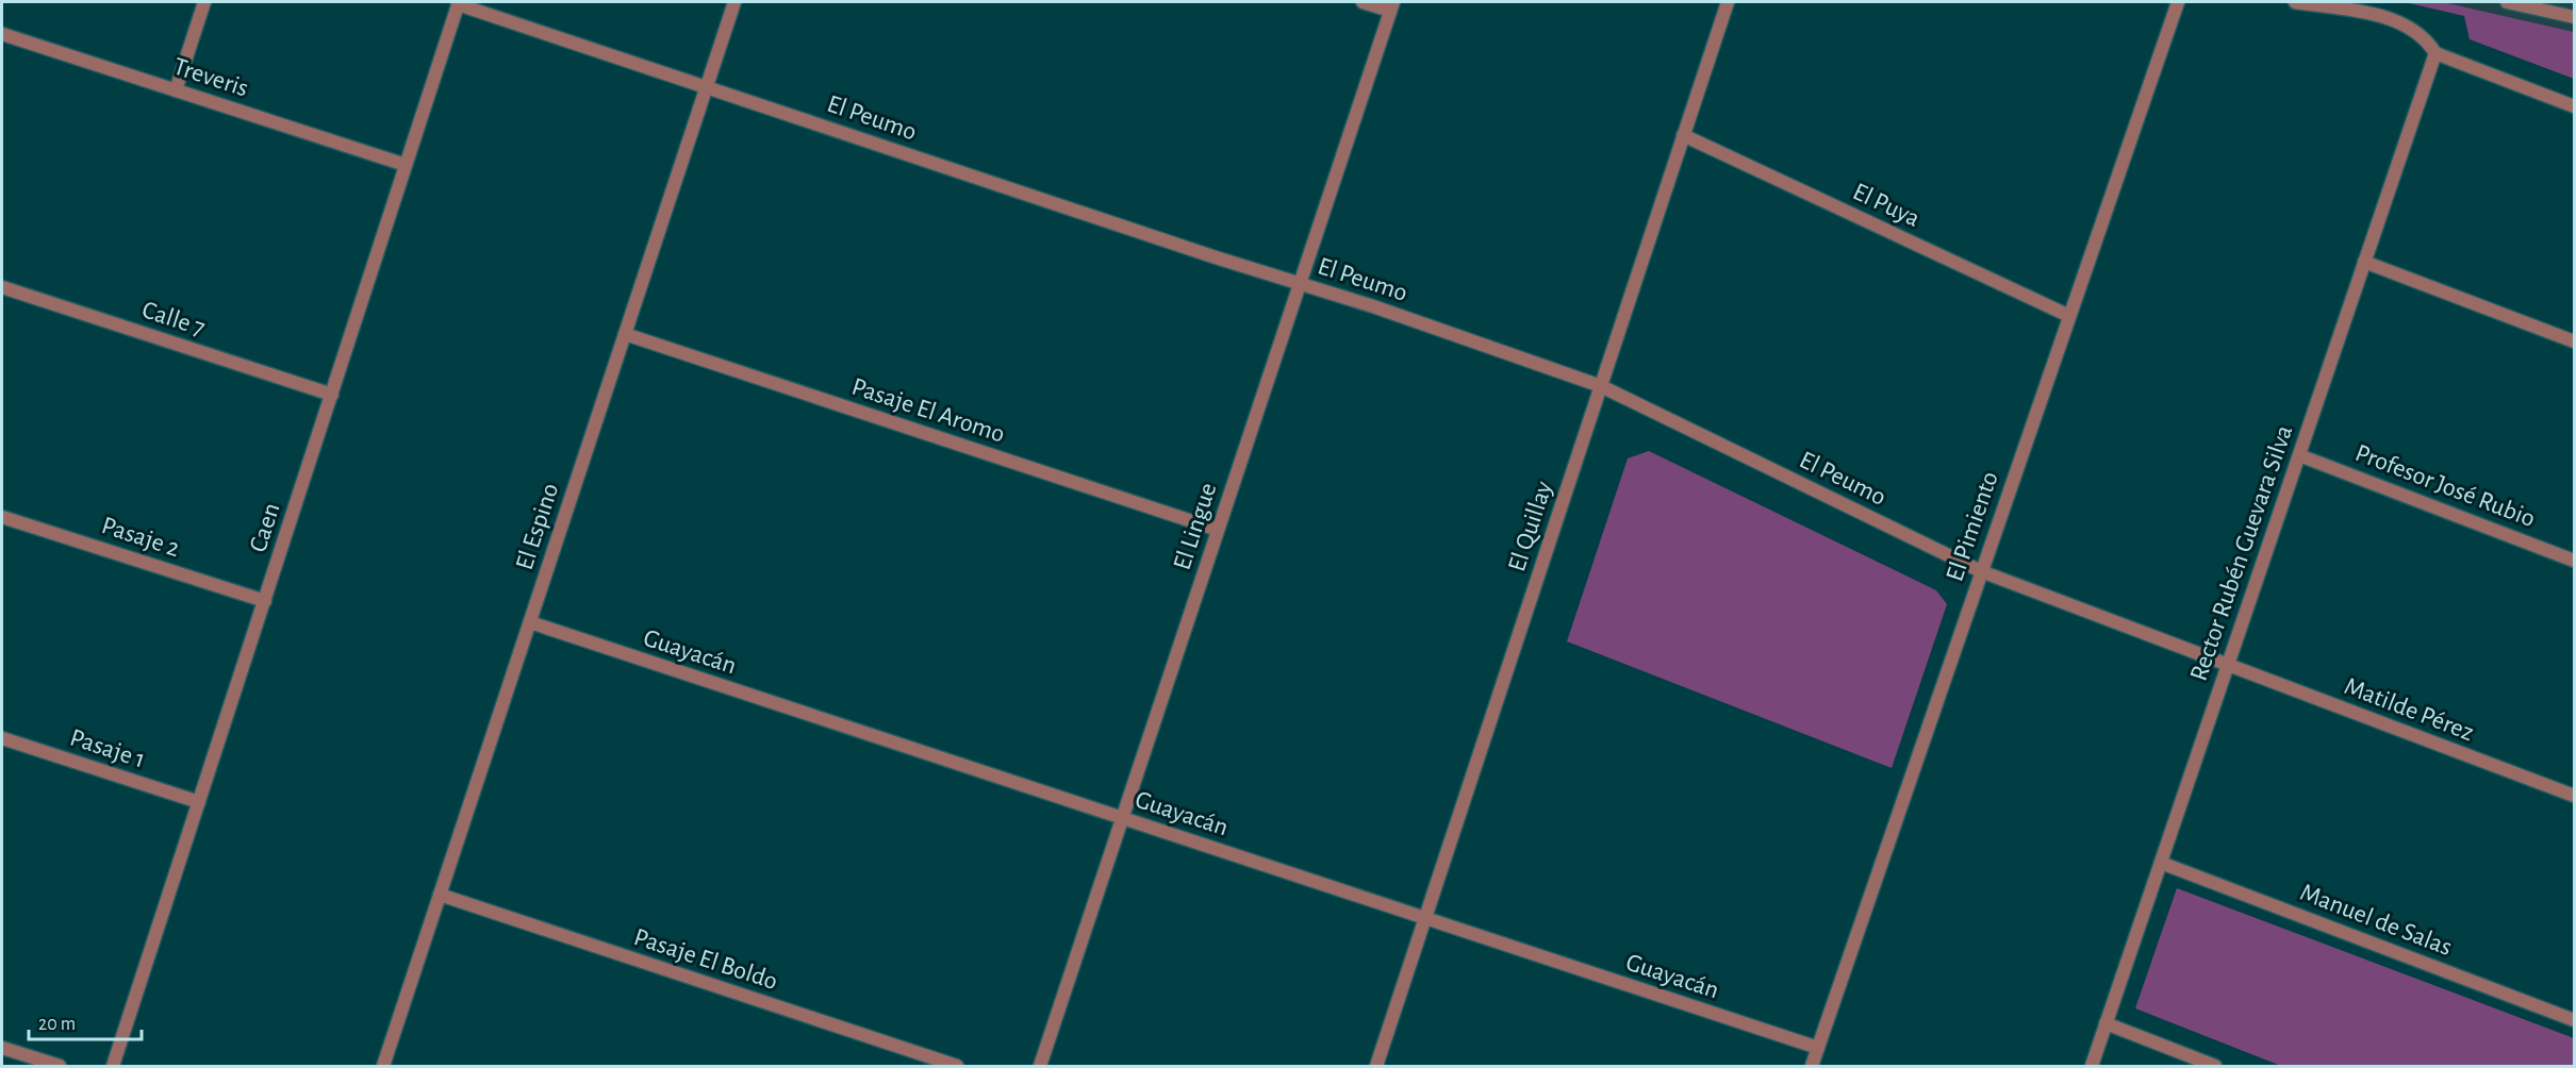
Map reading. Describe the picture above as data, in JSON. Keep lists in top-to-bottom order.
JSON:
{
  "streets": {
    "street": [
      "Treveris",
      "El Peumo",
      "El Puya",
      "Calle 7",
      "Pasaje El Aromo",
      "Profesor José Rubio",
      "El Espino",
      "El Lingue",
      "El Quillay",
      "El Pimiento",
      "Caen",
      "Pasaje 2",
      "Rector Rubén Guevara Silva",
      "Guayacán",
      "Matilde Pérez",
      "Pasaje 1",
      "Manuel de Salas",
      "Pasaje El Boldo"
    ]
  },
  "crossings": [
    ["Treveris", "Caen"],
    ["El Peumo", "El Espino"],
    ["El Peumo", "El Lingue"],
    ["El Peumo", "El Quillay"],
    ["El Peumo", "El Pimiento"],
    ["El Peumo", "Caen"],
    ["El Peumo", "Rector Rubén Guevara Silva"],
    ["El Peumo", "Matilde Pérez"],
    ["El Puya", "El Quillay"],
    ["El Puya", "El Pimiento"],
    ["Calle 7", "Caen"],
    ["Pasaje El Aromo", "El Espino"],
    ["Pasaje El Aromo", "El Lingue"],
    ["Profesor José Rubio", "Rector Rubén Guevara Silva"],
    ["El Espino", "Guayacán"],
    ["El Espino", "Pasaje El Boldo"],
    ["El Lingue", "Guayacán"],
    ["El Quillay", "Guayacán"],
    ["El Pimiento", "Guayacán"],
    ["Caen", "Pasaje 2"],
    ["Caen", "Pasaje 1"],
    ["Rector Rubén Guevara Silva", "Matilde Pérez"],
    ["Rector Rubén Guevara Silva", "Manuel de Salas"]
  ],
  "scale_bar": "20 m"
}
